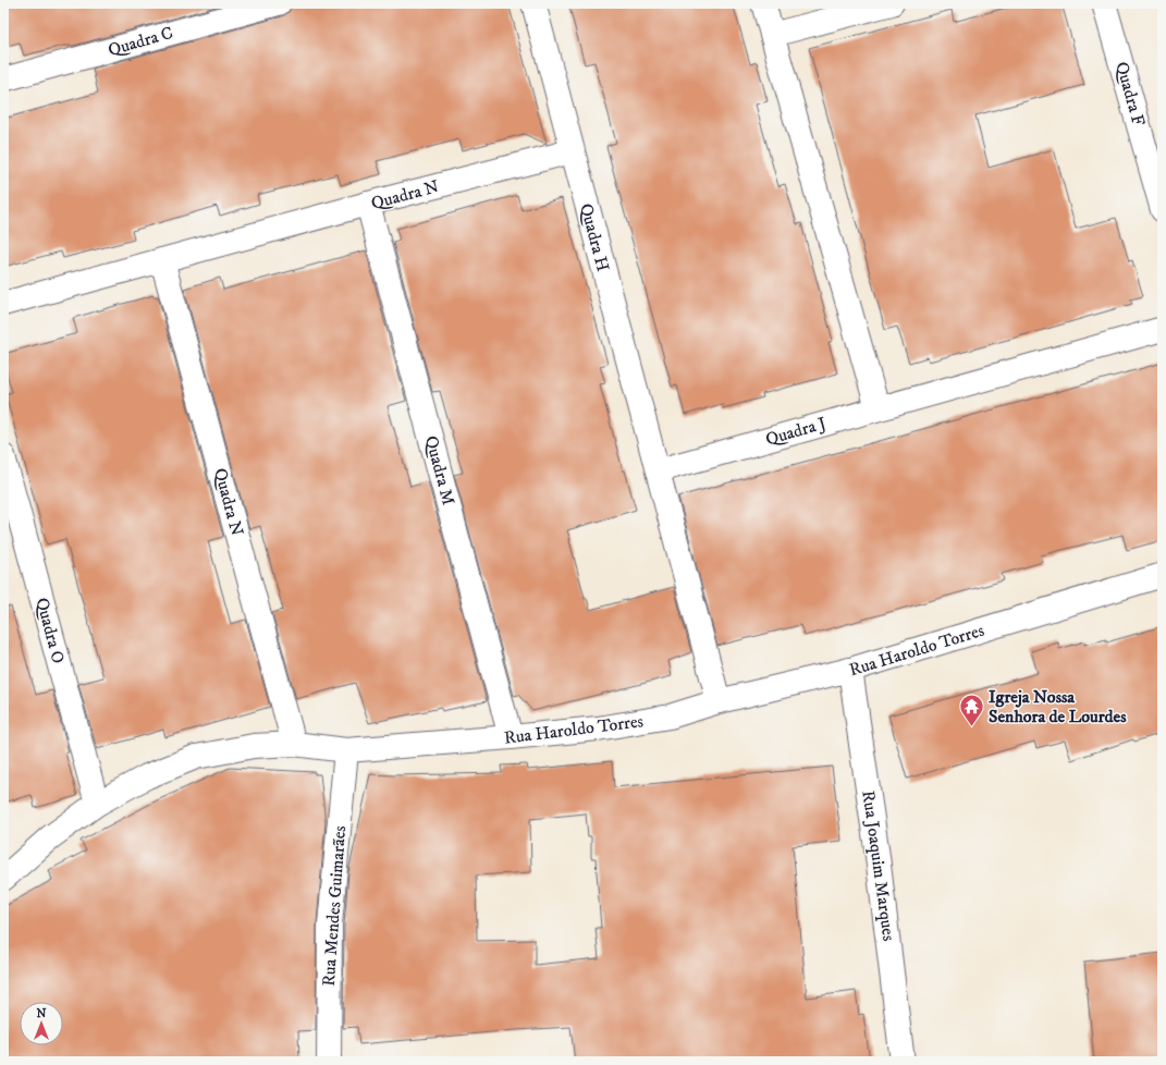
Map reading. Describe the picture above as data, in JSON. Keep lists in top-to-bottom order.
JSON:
{
  "streets": {
    "street": [
      "Quadra C",
      "Quadra F",
      "Quadra N",
      "Quadra H",
      "Quadra J",
      "Quadra M",
      "Quadra O",
      "Rua Haroldo Torres",
      "Rua Joaquim Marques",
      "Rua Mendes Guimarães"
    ]
  },
  "crossings": [
    ["Quadra N", "Quadra H"],
    ["Quadra N", "Quadra M"],
    ["Quadra N", "Rua Haroldo Torres"],
    ["Quadra H", "Quadra J"],
    ["Quadra M", "Rua Haroldo Torres"],
    ["Quadra O", "Rua Haroldo Torres"],
    ["Rua Haroldo Torres", "Rua Joaquim Marques"],
    ["Rua Haroldo Torres", "Rua Mendes Guimarães"]
  ],
  "places": {
    "temple": ["Igreja Nossa Senhora de Lourdes"]
  },
  "north": "top"
}
